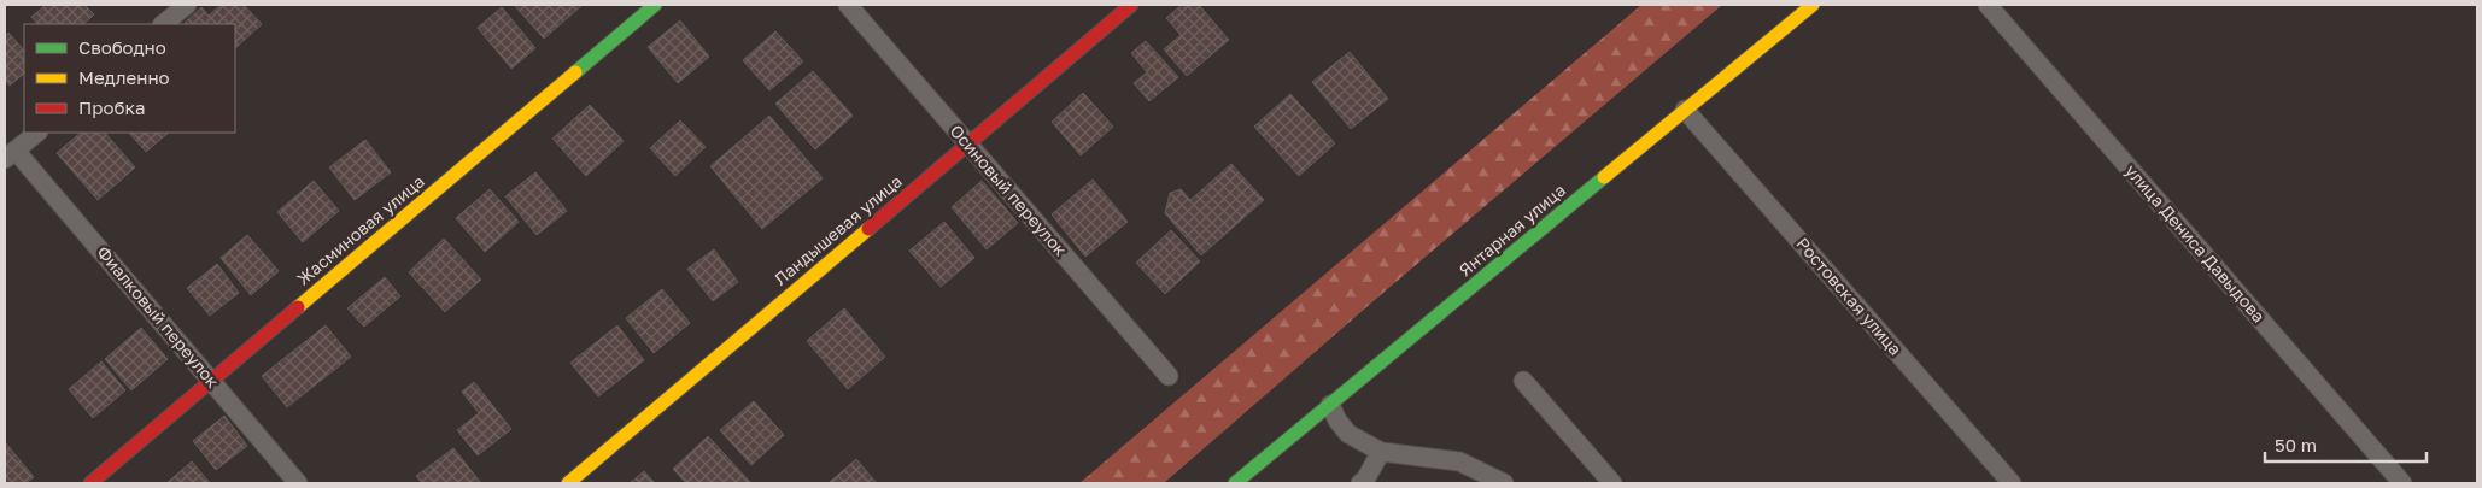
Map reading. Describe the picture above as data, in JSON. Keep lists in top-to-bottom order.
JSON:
{
  "streets": {
    "street": [
      "Осиновый переулок",
      "Жасминовая улица",
      "Ландышевая улица",
      "Янтарная улица",
      "улица Дениса Давыдова",
      "Ростовская улица",
      "Фиалковый переулок"
    ]
  },
  "crossings": [
    ["Осиновый переулок", "Ландышевая улица"],
    ["Жасминовая улица", "Фиалковый переулок"],
    ["Янтарная улица", "Ростовская улица"]
  ],
  "legend": ["Свободно", "Медленно", "Пробка"],
  "scale_bar": "50 m"
}
